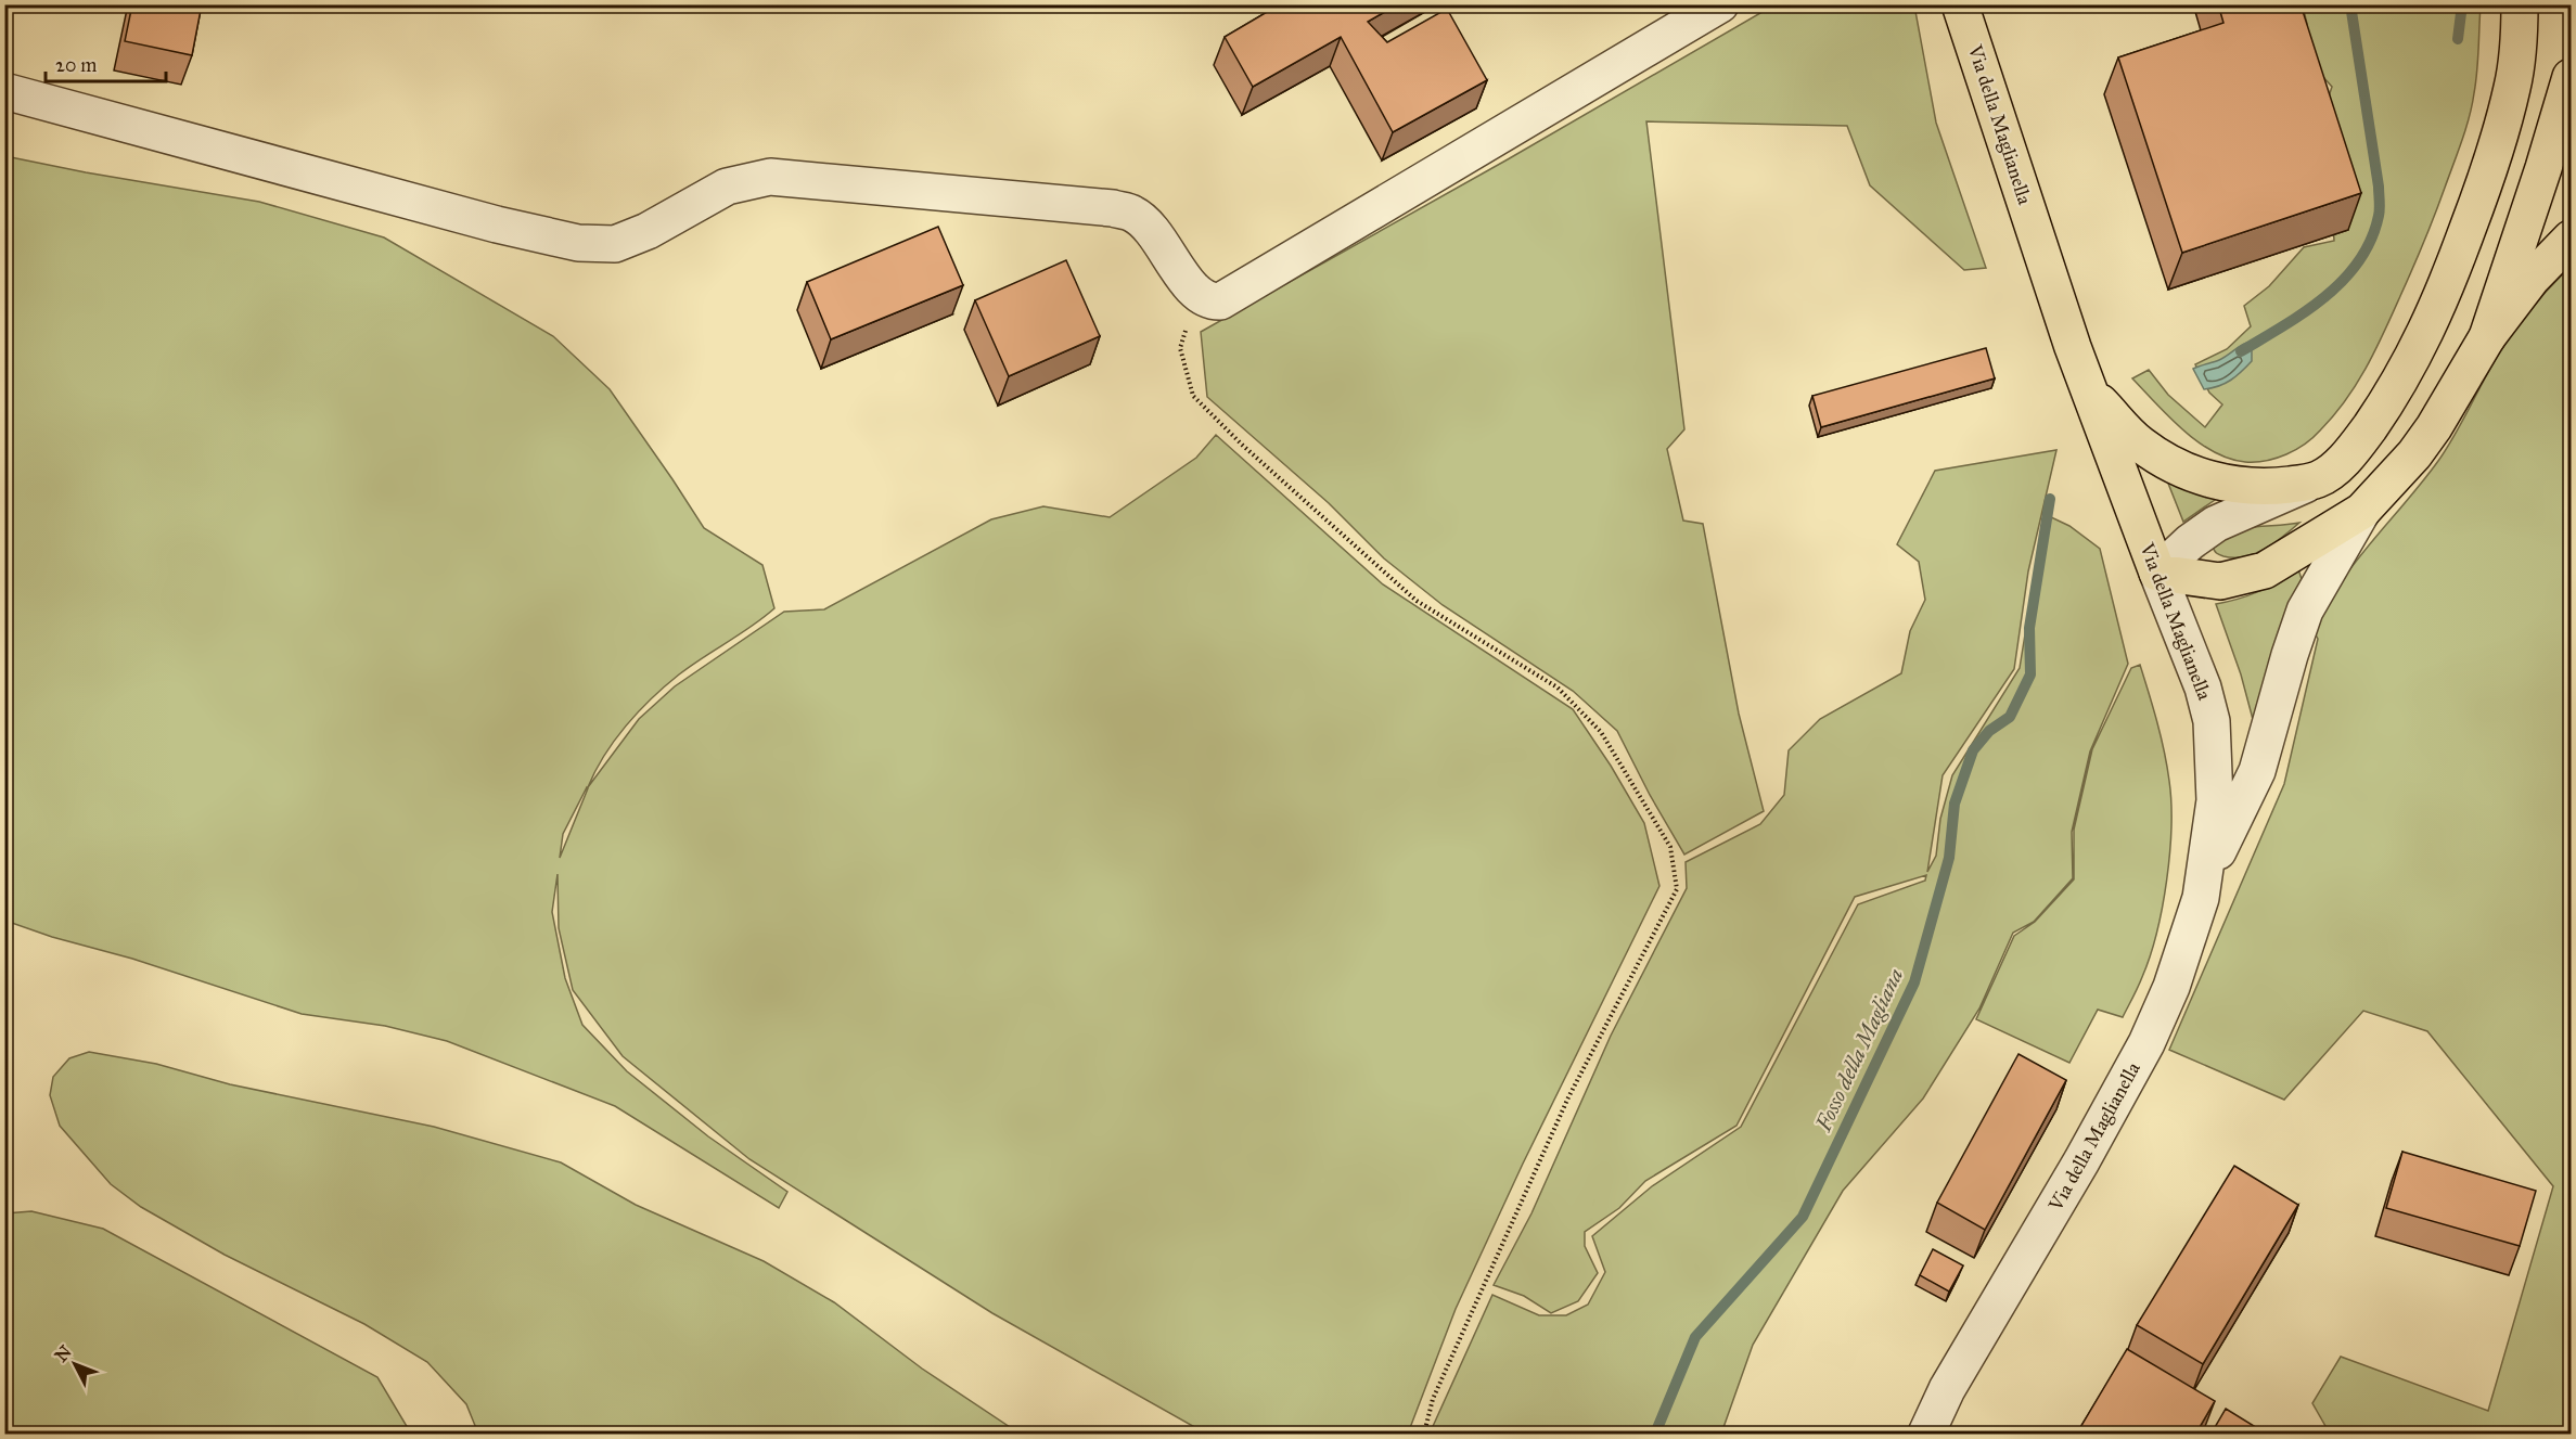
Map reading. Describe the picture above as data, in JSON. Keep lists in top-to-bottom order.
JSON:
{
  "streets": {
    "main road": ["Via della Maglianella"]
  },
  "water": ["Fosso della Magliana"],
  "scale_bar": "20 m",
  "north": "top left"
}
